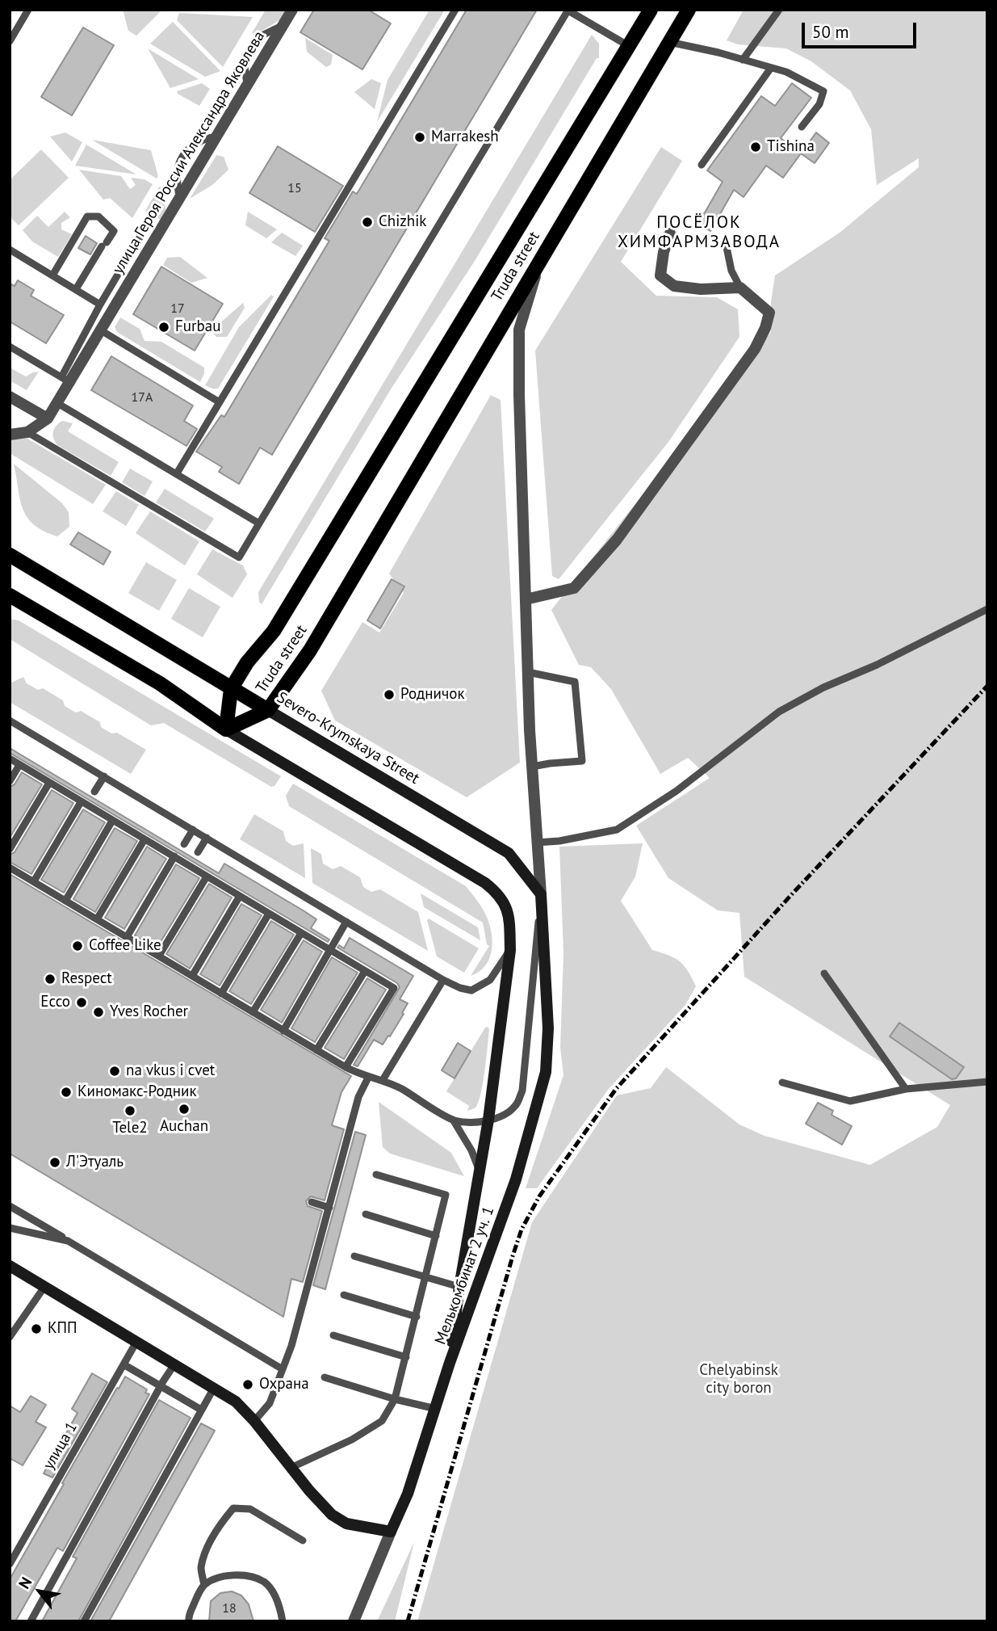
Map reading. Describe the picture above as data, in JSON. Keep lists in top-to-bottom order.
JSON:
{
  "streets": {
    "main road": ["Truda street", "Severo-Krymskaya Street"],
    "street": ["улица Героя России Александра Яковлева", "Мелькомбинат 2 уч. 1"],
    "lane": ["улица 1"]
  },
  "crossings": [
    ["Truda street", "Severo-Krymskaya Street"],
    ["Truda street", "Мелькомбинат 2 уч. 1"],
    ["Severo-Krymskaya Street", "Мелькомбинат 2 уч. 1"]
  ],
  "districts": ["ПОСЁЛОК ХИМФАРМЗАВОДА"],
  "parks": ["Chelyabinsk city boron"],
  "places": [
    "Marrakesh",
    "Tishina",
    "Chizhik",
    "Furbau",
    "Родничок",
    "Coffee Like",
    "Respect",
    "Ecco",
    "Yves Rocher",
    "na vkus i cvet",
    "Киномакс-Родник",
    "Auchan",
    "Tele2",
    "Л'Этуаль",
    "КПП",
    "Охрана"
  ],
  "house_numbers": [
    "15",
    "17",
    "17А",
    "18"
  ],
  "scale_bar": "50 m",
  "north": "top left"
}
